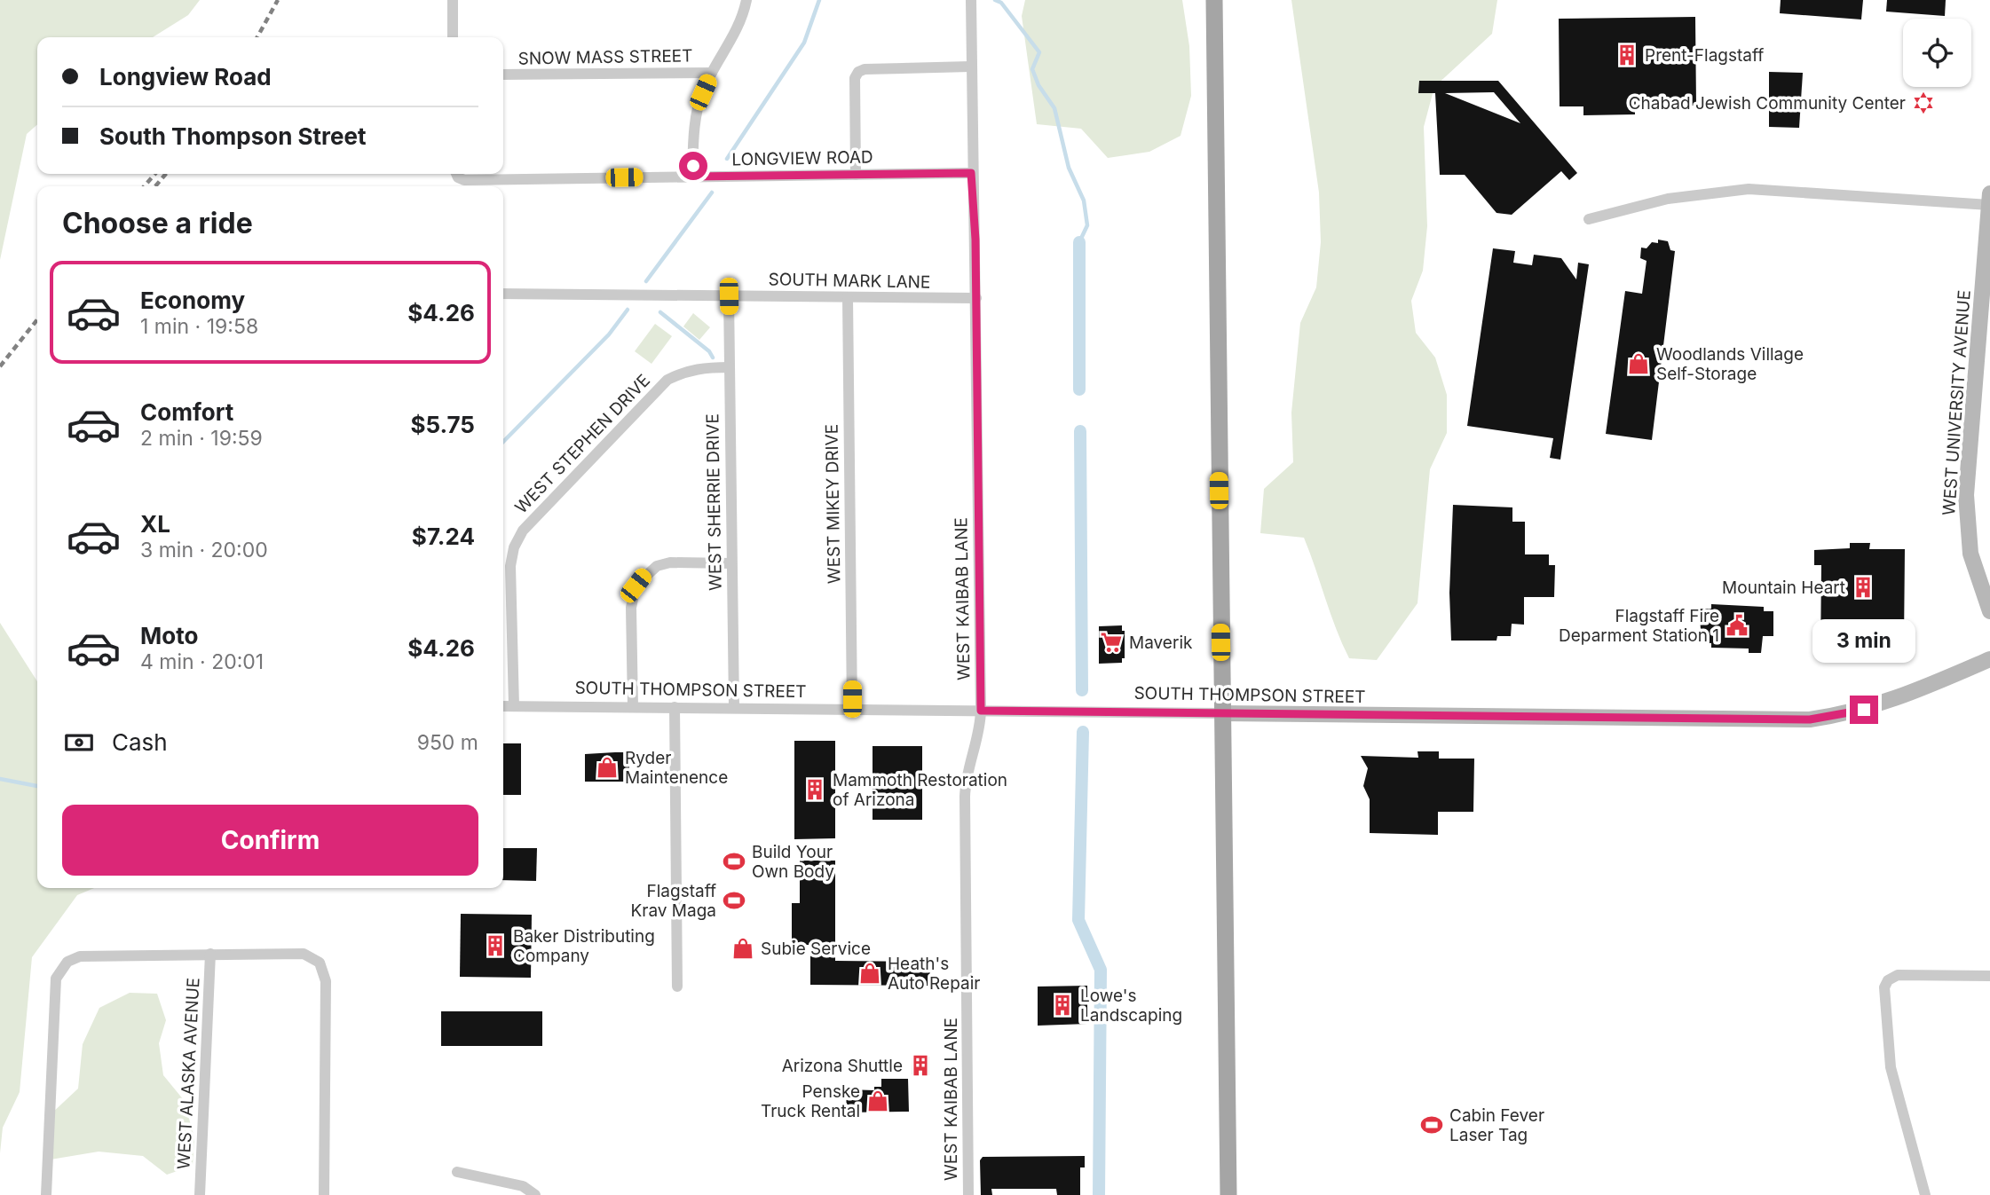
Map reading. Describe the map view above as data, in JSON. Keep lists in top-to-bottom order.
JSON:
{
  "streets": {
    "street": [
      "SNOW MASS STREET",
      "LONGVIEW ROAD",
      "SOUTH MARK LANE",
      "WEST UNIVERSITY AVENUE",
      "WEST STEPHEN DRIVE",
      "WEST SHERRIE DRIVE",
      "WEST MIKEY DRIVE",
      "WEST KAIBAB LANE",
      "SOUTH THOMPSON STREET",
      "WEST ALASKA AVENUE"
    ]
  },
  "crossings": [
    ["LONGVIEW ROAD", "WEST KAIBAB LANE"],
    ["SOUTH MARK LANE", "WEST SHERRIE DRIVE"],
    ["SOUTH MARK LANE", "WEST MIKEY DRIVE"],
    ["SOUTH MARK LANE", "WEST KAIBAB LANE"],
    ["WEST STEPHEN DRIVE", "WEST SHERRIE DRIVE"],
    ["WEST STEPHEN DRIVE", "SOUTH THOMPSON STREET"],
    ["WEST SHERRIE DRIVE", "SOUTH THOMPSON STREET"],
    ["WEST MIKEY DRIVE", "SOUTH THOMPSON STREET"],
    ["WEST KAIBAB LANE", "SOUTH THOMPSON STREET"]
  ],
  "places": {
    "building": [
      "Prent-Flagstaff",
      "Mountain Heart",
      "Mammoth Restoration of Arizona",
      "Baker Distributing Company",
      "Lowe's Landscaping",
      "Arizona Shuttle"
    ],
    "synagogue": ["Chabad Jewish Community Center"],
    "shop": [
      "Woodlands Village Self-Storage",
      "Ryder Maintenence",
      "Subie Service",
      "Heath's Auto Repair",
      "Penske Truck Rental"
    ],
    "public building": ["Flagstaff Fire Deparment Station 1"],
    "supermarket": ["Maverik"],
    "sports": ["Build Your Own Body", "Flagstaff Krav Maga", "Cabin Fever Laser Tag"]
  },
  "page": {
    "banner": ["Longview Road", "South Thompson Street"],
    "heading": "Choose a ride",
    "list": [
      {
        "name": "Economy",
        "note": "1 min · 19:58",
        "value": "$4.26"
      },
      {
        "name": "Comfort",
        "note": "2 min · 19:59",
        "value": "$5.75"
      },
      {
        "name": "XL",
        "note": "3 min · 20:00",
        "value": "$7.24"
      },
      {
        "name": "Moto",
        "note": "4 min · 20:01",
        "value": "$4.26"
      }
    ],
    "bubble": "3 min",
    "pay": ["Cash", "950 m"],
    "buttons": "Confirm"
  }
}
